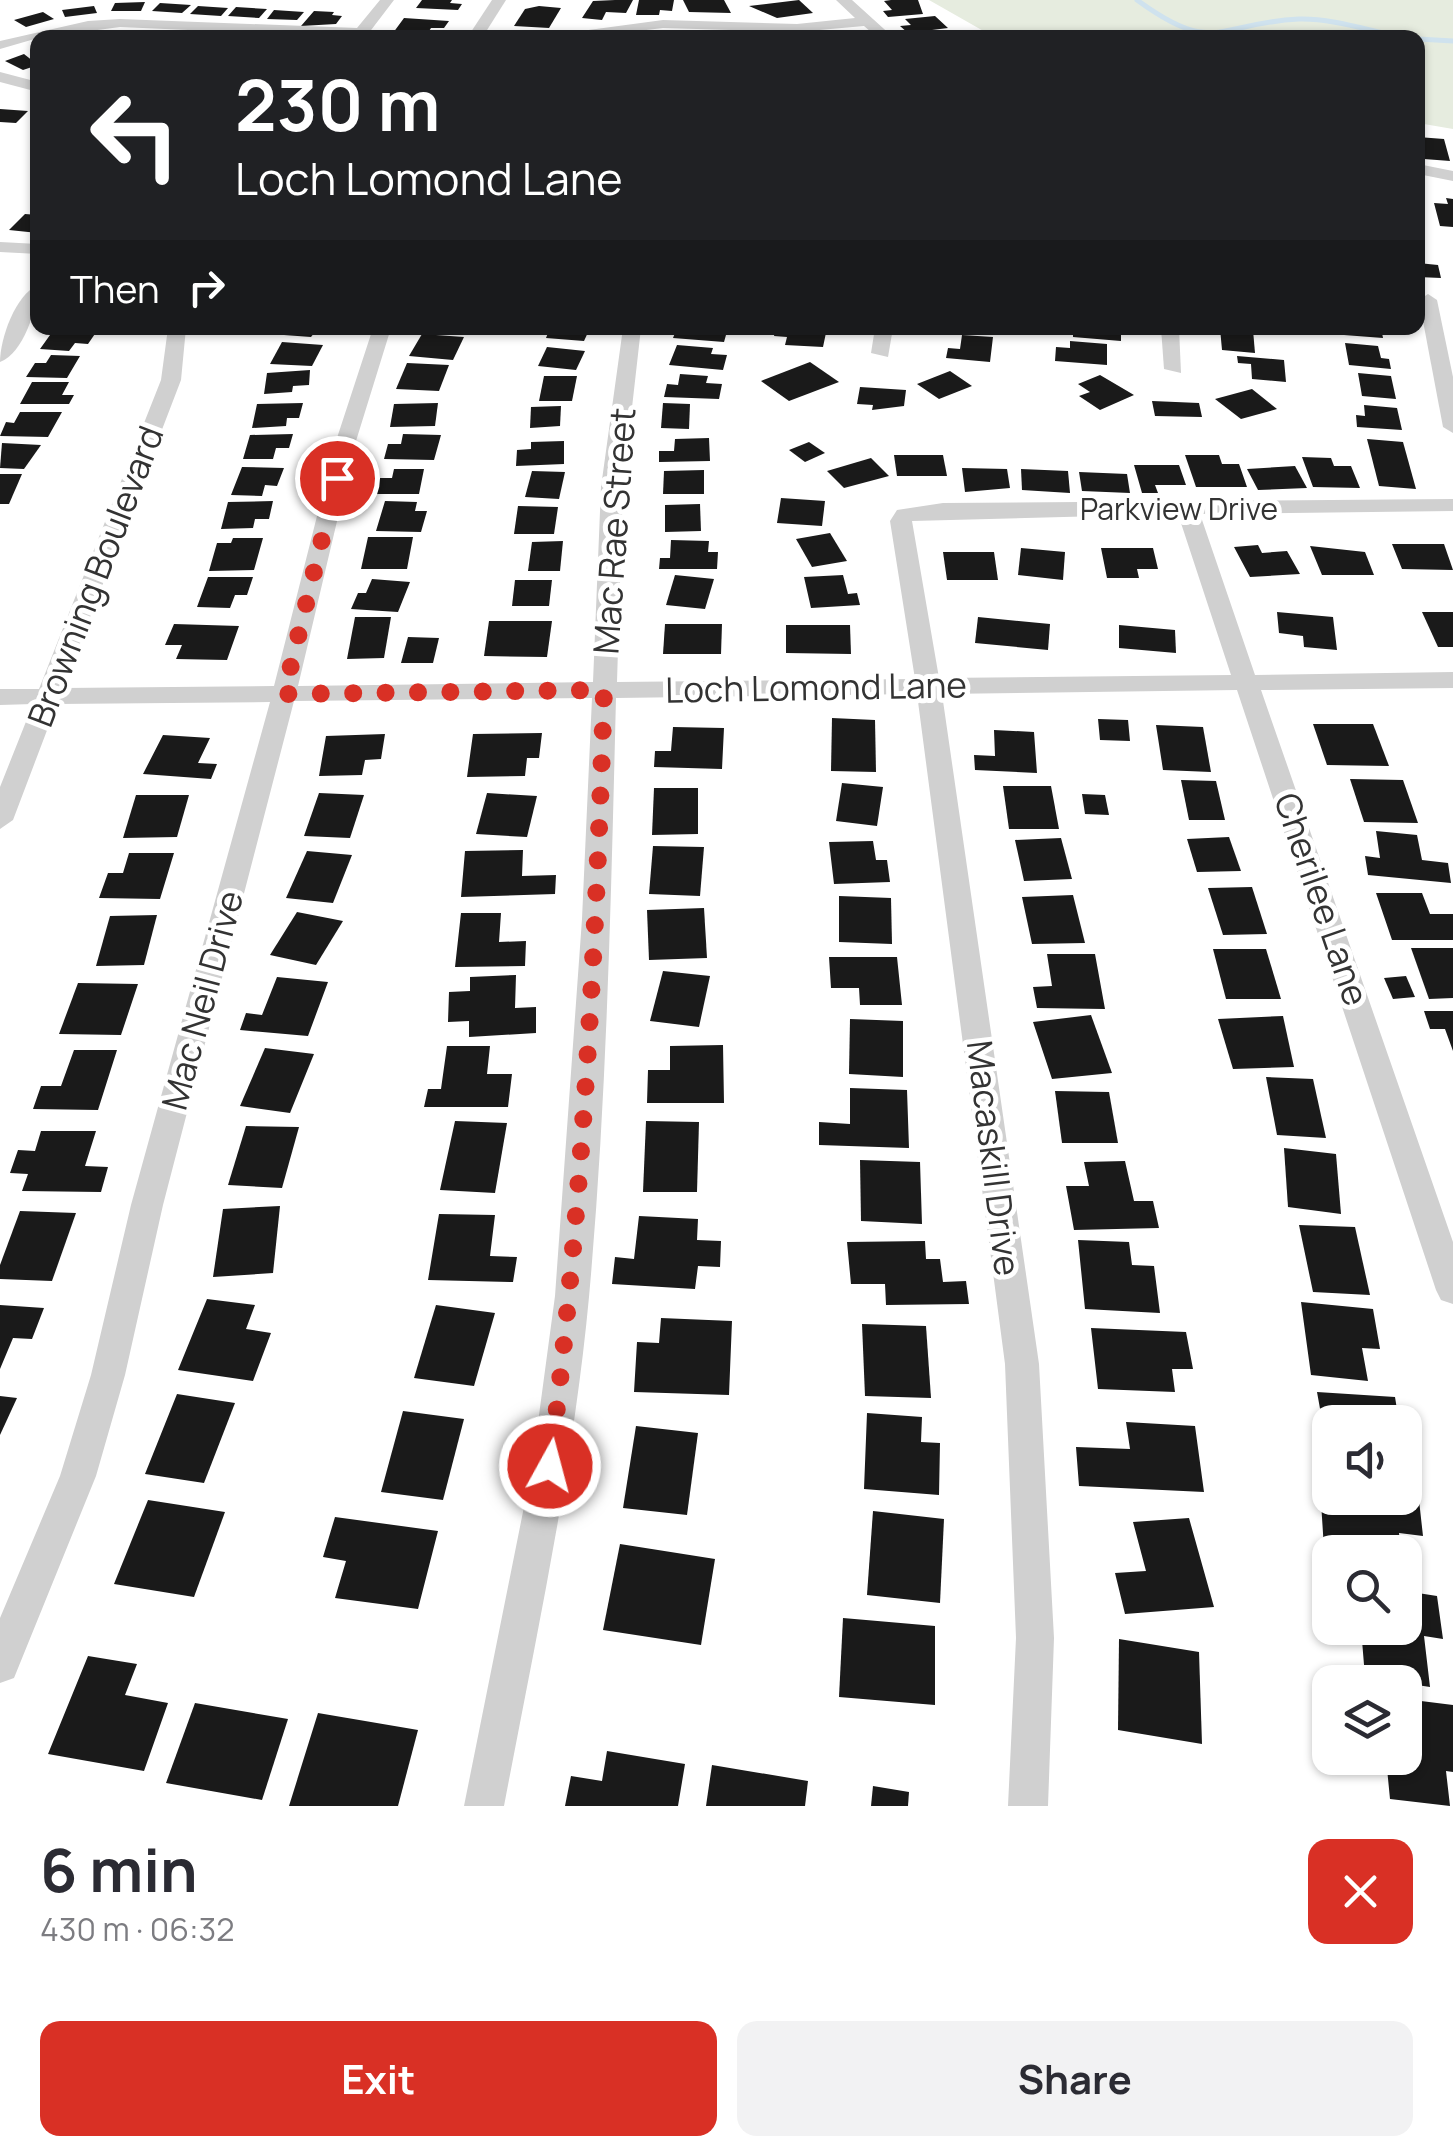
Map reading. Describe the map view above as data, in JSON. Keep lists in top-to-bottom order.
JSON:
{
  "streets": {
    "street": [
      "Parkview Drive",
      "Mac Rae Street",
      "Browning Boulevard",
      "Loch Lomond Lane",
      "Cherilee Lane",
      "Mac Neil Drive",
      "Macaskill Drive"
    ]
  },
  "crossings": [
    ["Parkview Drive", "Cherilee Lane"],
    ["Parkview Drive", "Macaskill Drive"],
    ["Mac Rae Street", "Loch Lomond Lane"],
    ["Browning Boulevard", "Loch Lomond Lane"],
    ["Loch Lomond Lane", "Cherilee Lane"],
    ["Loch Lomond Lane", "Mac Neil Drive"],
    ["Loch Lomond Lane", "Macaskill Drive"]
  ],
  "page": {
    "turn": ["230 m", "Loch Lomond Lane"],
    "then": "Then",
    "heading": ["6 min", "430 m · 06:32"],
    "buttons": ["Exit", "Share"]
  }
}
